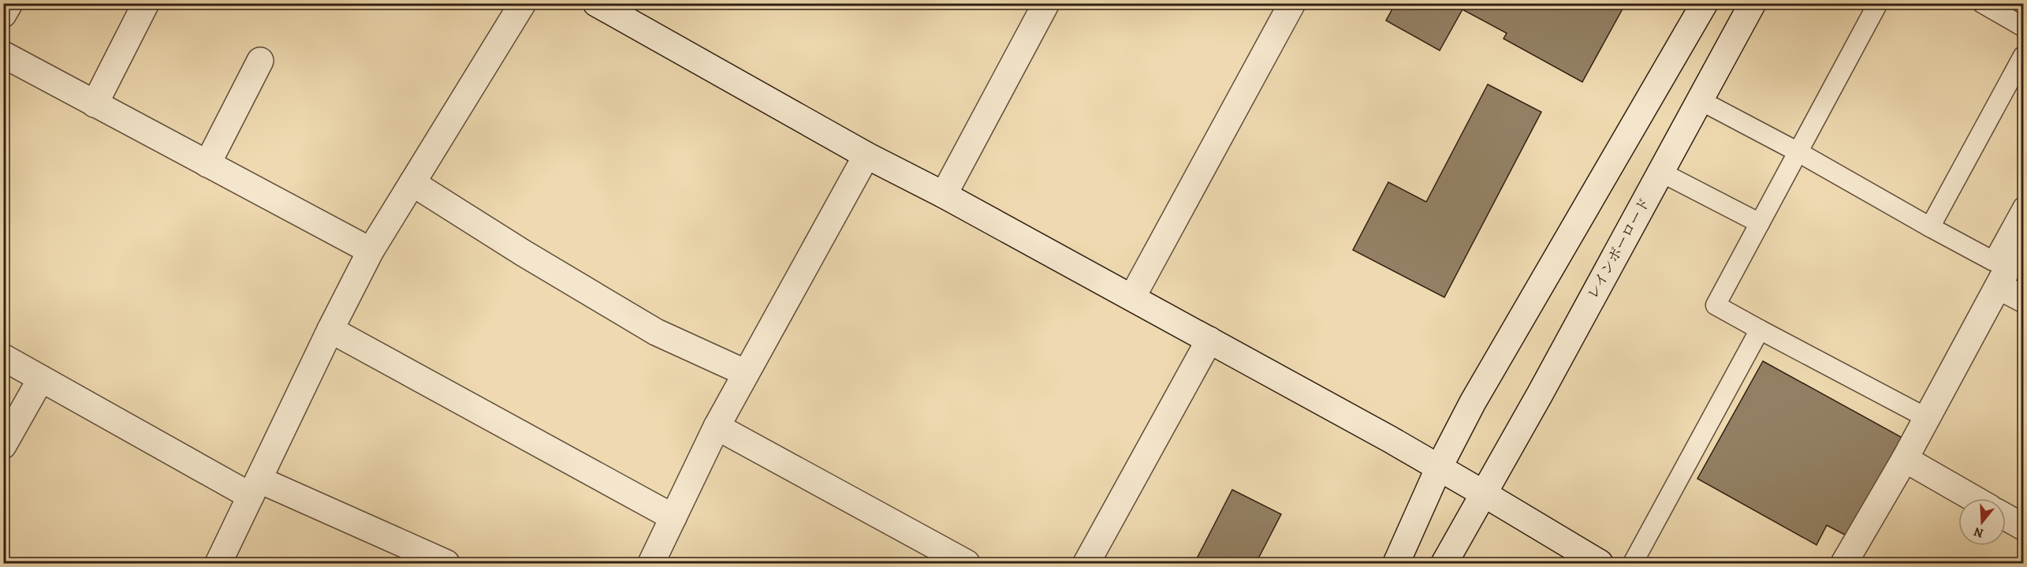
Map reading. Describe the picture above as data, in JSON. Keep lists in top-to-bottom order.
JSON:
{
  "streets": {
    "street": ["レインボーロード"]
  },
  "north": "bottom"
}
